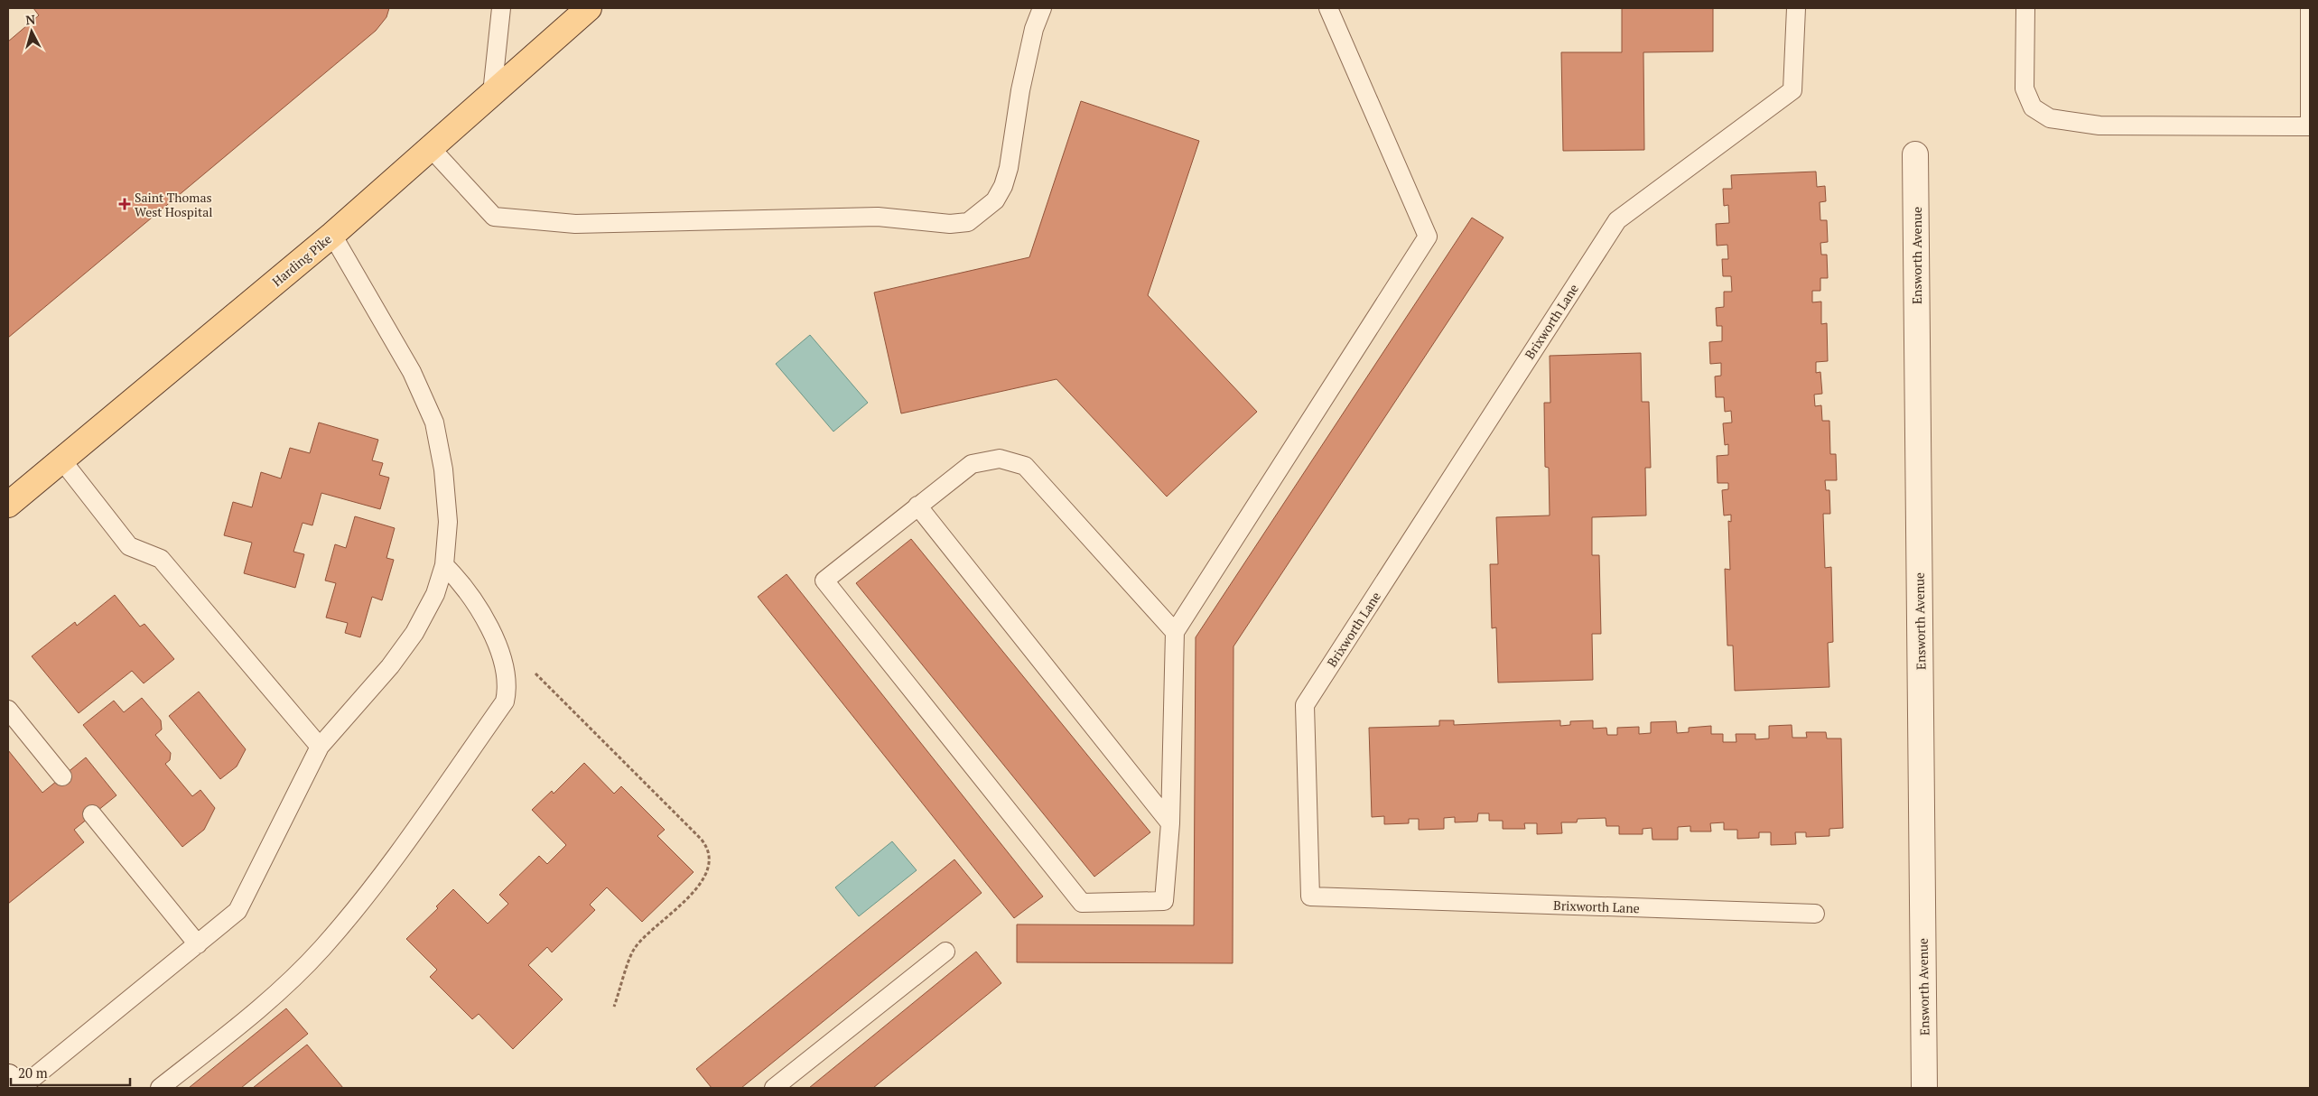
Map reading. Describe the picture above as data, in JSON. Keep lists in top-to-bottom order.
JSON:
{
  "streets": {
    "main road": ["Harding Pike"],
    "street": ["Ensworth Avenue"],
    "lane": ["Brixworth Lane"]
  },
  "places": {
    "health": ["Saint Thomas West Hospital"]
  },
  "scale_bar": "20 m",
  "north": "top"
}
